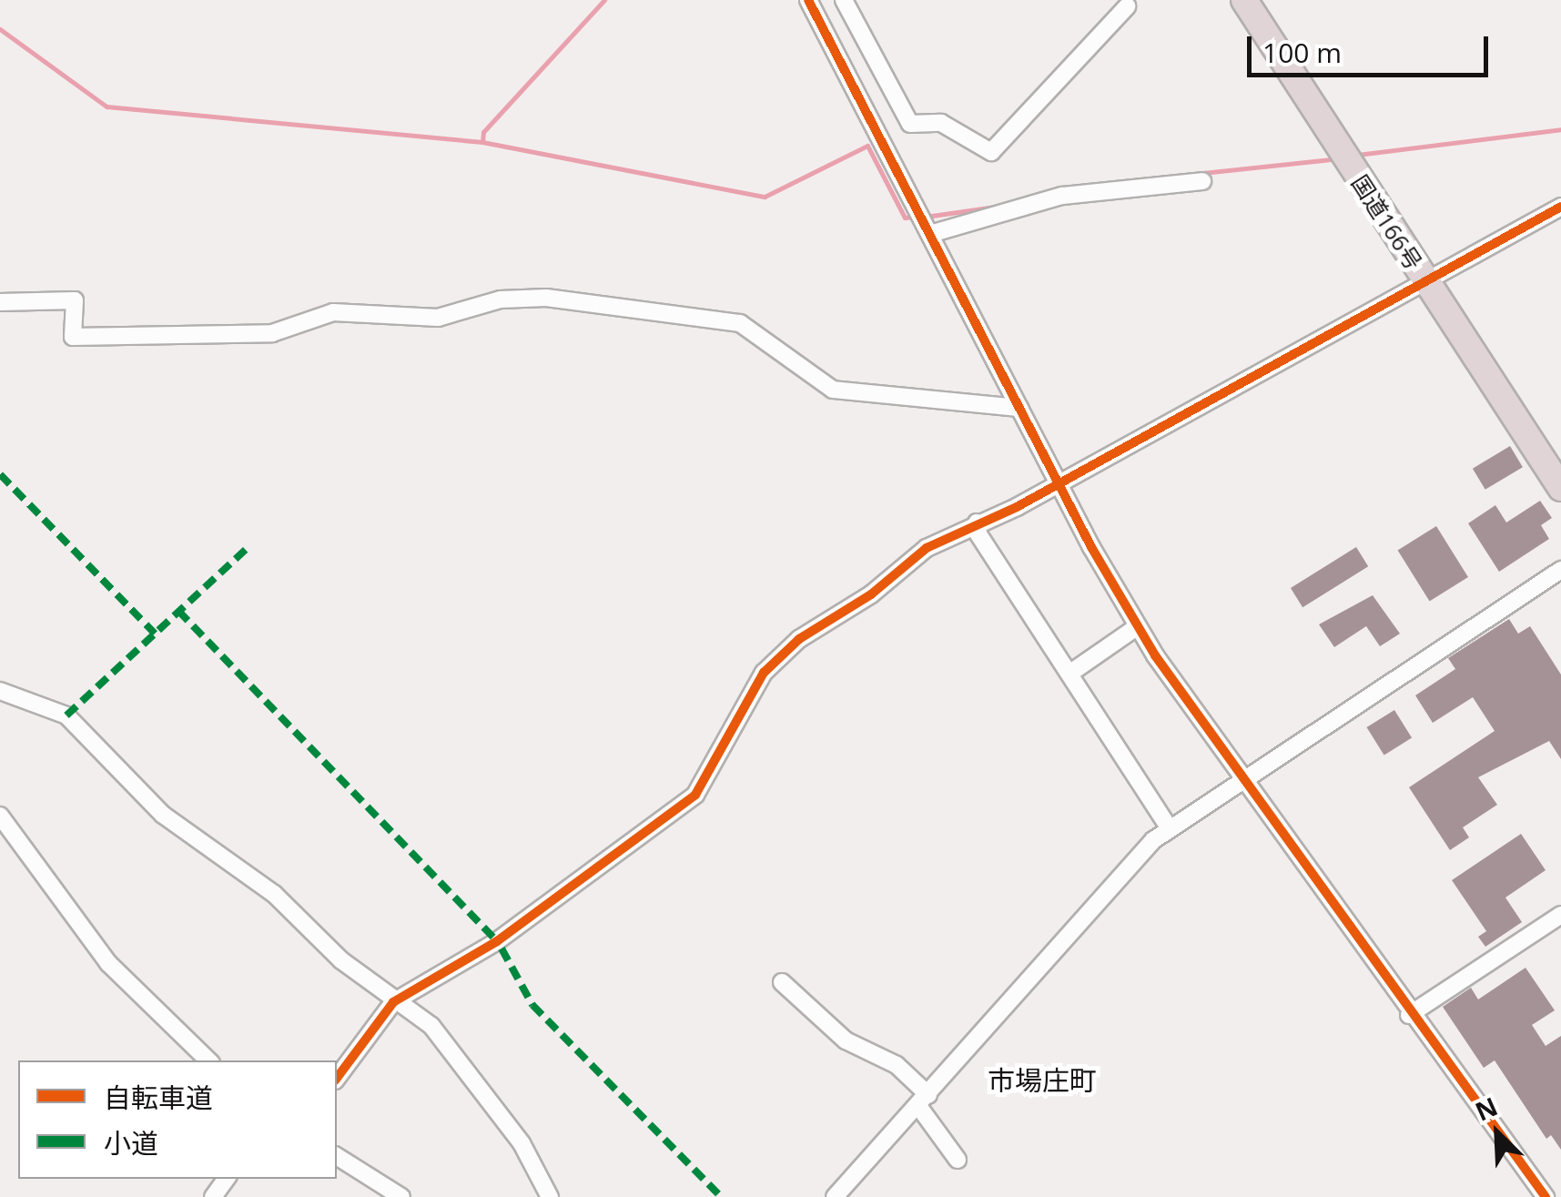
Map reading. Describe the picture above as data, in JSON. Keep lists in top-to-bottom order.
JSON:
{
  "streets": {
    "highway": ["国道166号"]
  },
  "districts": ["市場庄町"],
  "legend": ["自転車道", "小道"],
  "scale_bar": "100 m",
  "north": "top left"
}
